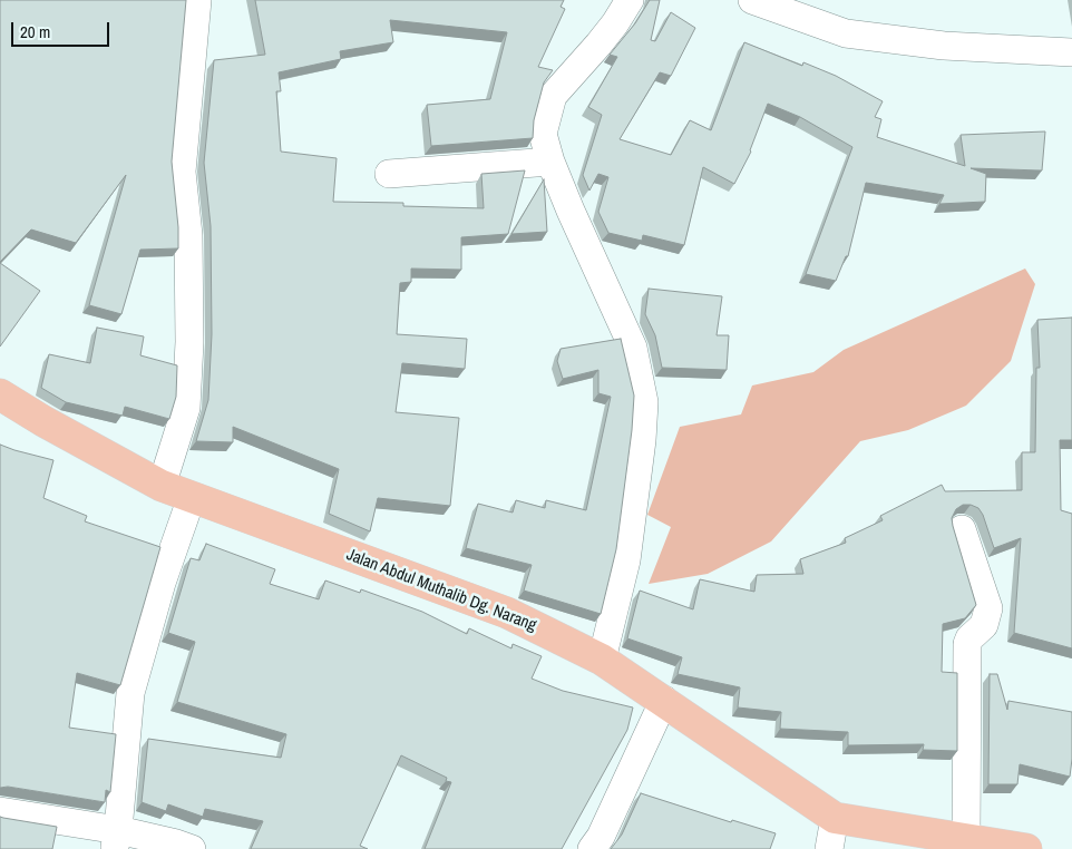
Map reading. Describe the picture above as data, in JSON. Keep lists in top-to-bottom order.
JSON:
{
  "streets": {
    "main road": ["Jalan Abdul Muthalib Dg. Narang"]
  },
  "scale_bar": "20 m"
}
